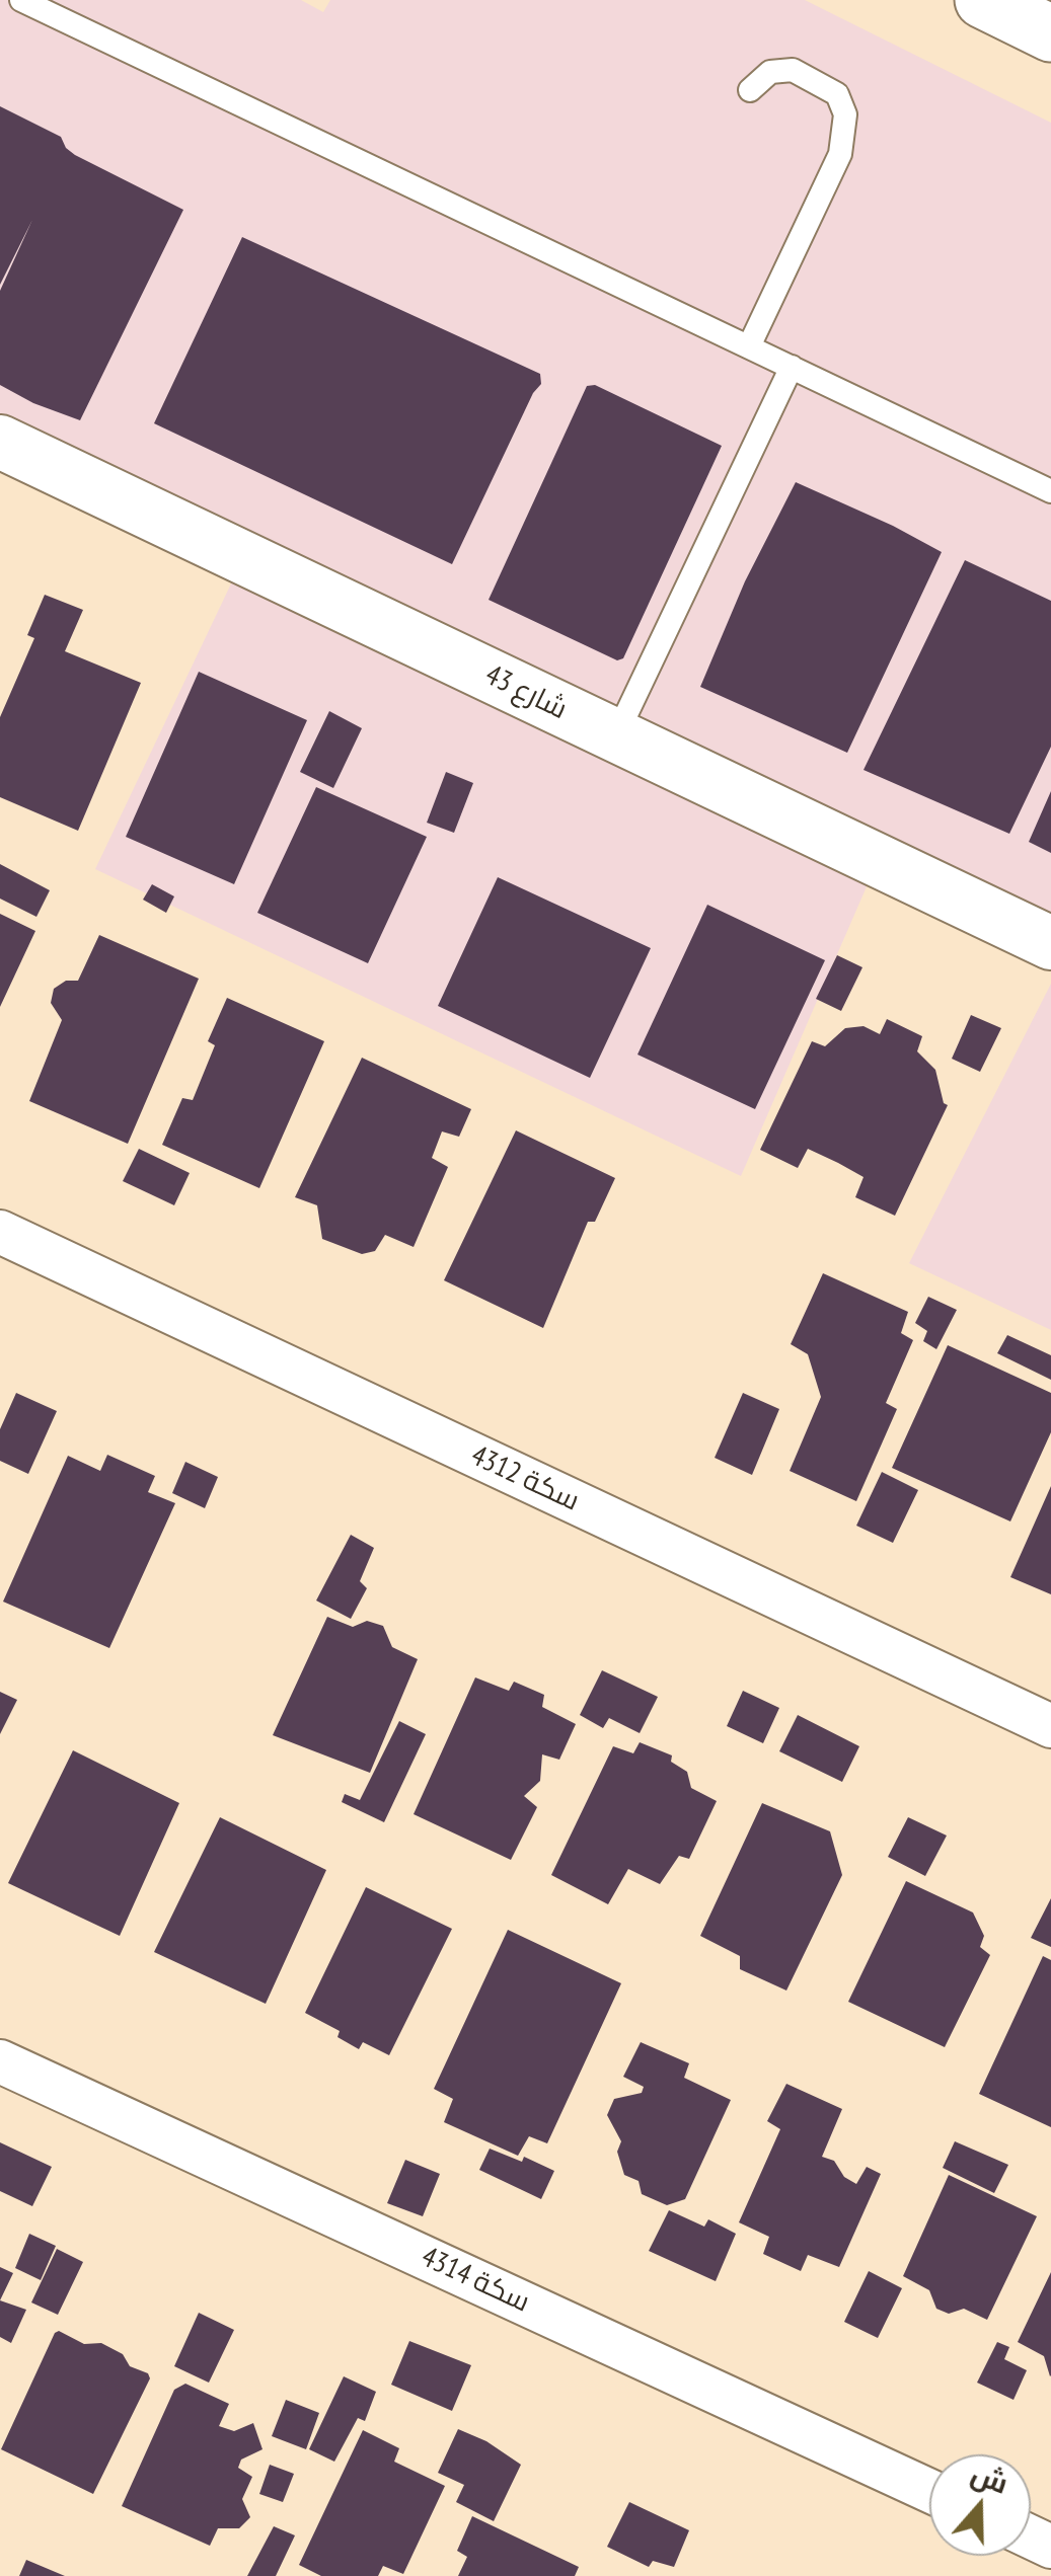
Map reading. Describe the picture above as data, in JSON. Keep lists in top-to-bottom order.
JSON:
{
  "streets": {
    "street": ["شارع 43", "سكة 4312", "سكة 4314"]
  },
  "north": "top"
}
